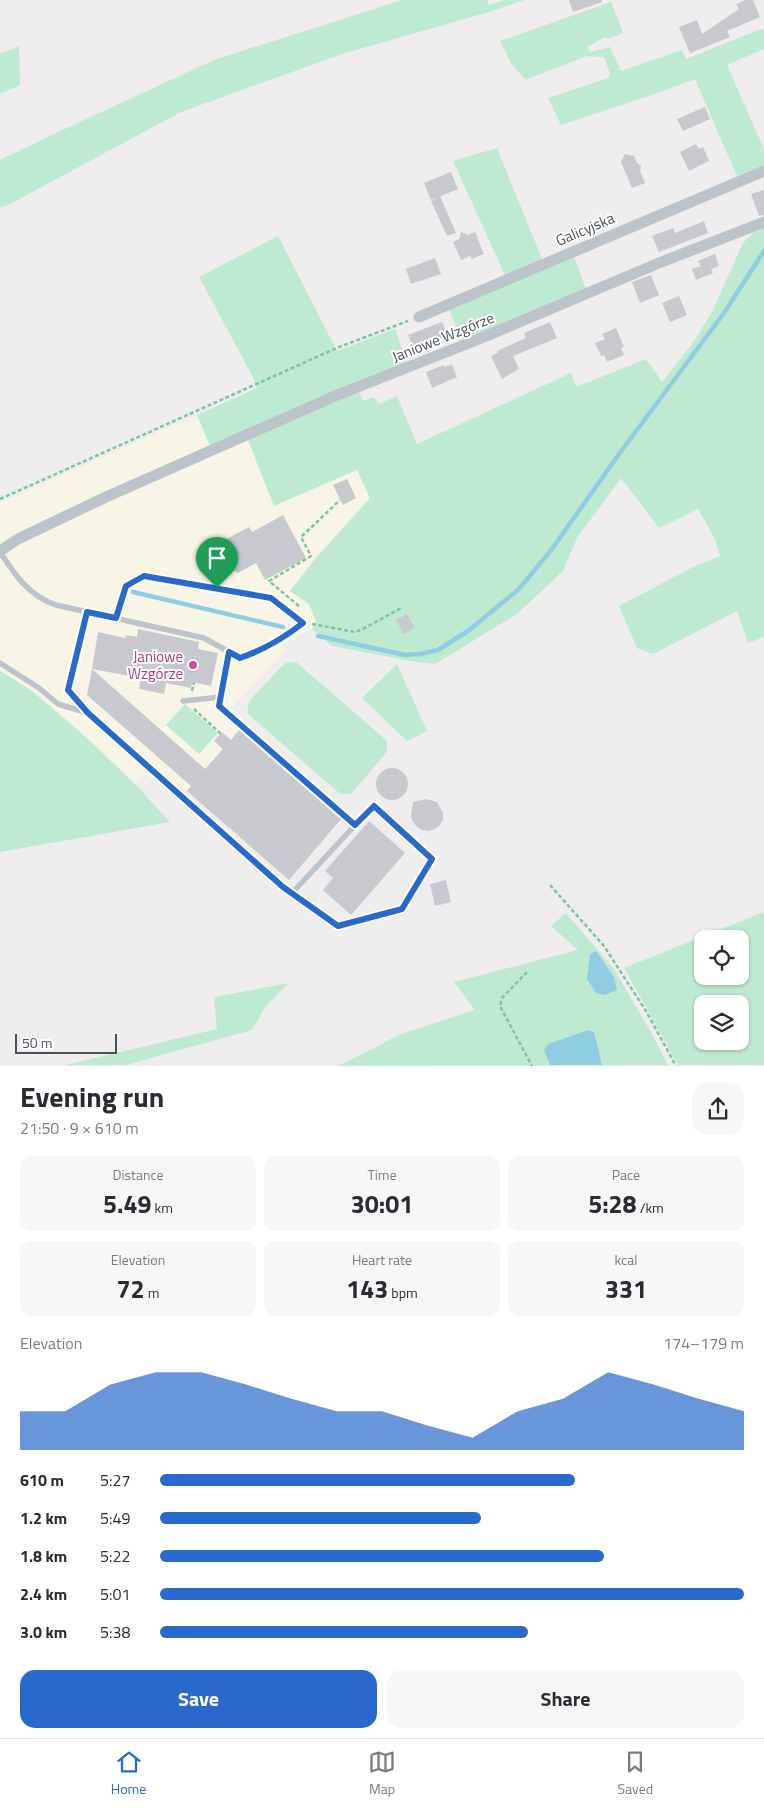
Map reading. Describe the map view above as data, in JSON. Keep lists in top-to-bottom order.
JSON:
{
  "streets": {
    "street": ["Galicyjska", "Janiowe Wzgórze"]
  },
  "places": ["Janiowe Wzgórze"],
  "scale_bar": "50 m",
  "page": {
    "scale": "50 m",
    "heading": ["Evening run", "21:50 · 9 × 610 m"],
    "stats": [
      ["Distance", "5.49 km"],
      ["Time", "30:01"],
      ["Pace", "5:28 /km"],
      ["Elevation", "72 m"],
      ["Heart rate", "143 bpm"],
      ["kcal", "331"]
    ],
    "chart": ["Elevation", "174–179 m"],
    "list": [
      {
        "name": "610 m",
        "note": "5:27"
      },
      {
        "name": "1.2 km",
        "note": "5:49"
      },
      {
        "name": "1.8 km",
        "note": "5:22"
      },
      {
        "name": "2.4 km",
        "note": "5:01"
      },
      {
        "name": "3.0 km",
        "note": "5:38"
      }
    ],
    "buttons": ["Save", "Share"],
    "tabs": ["Home", "Map", "Saved"]
  }
}
